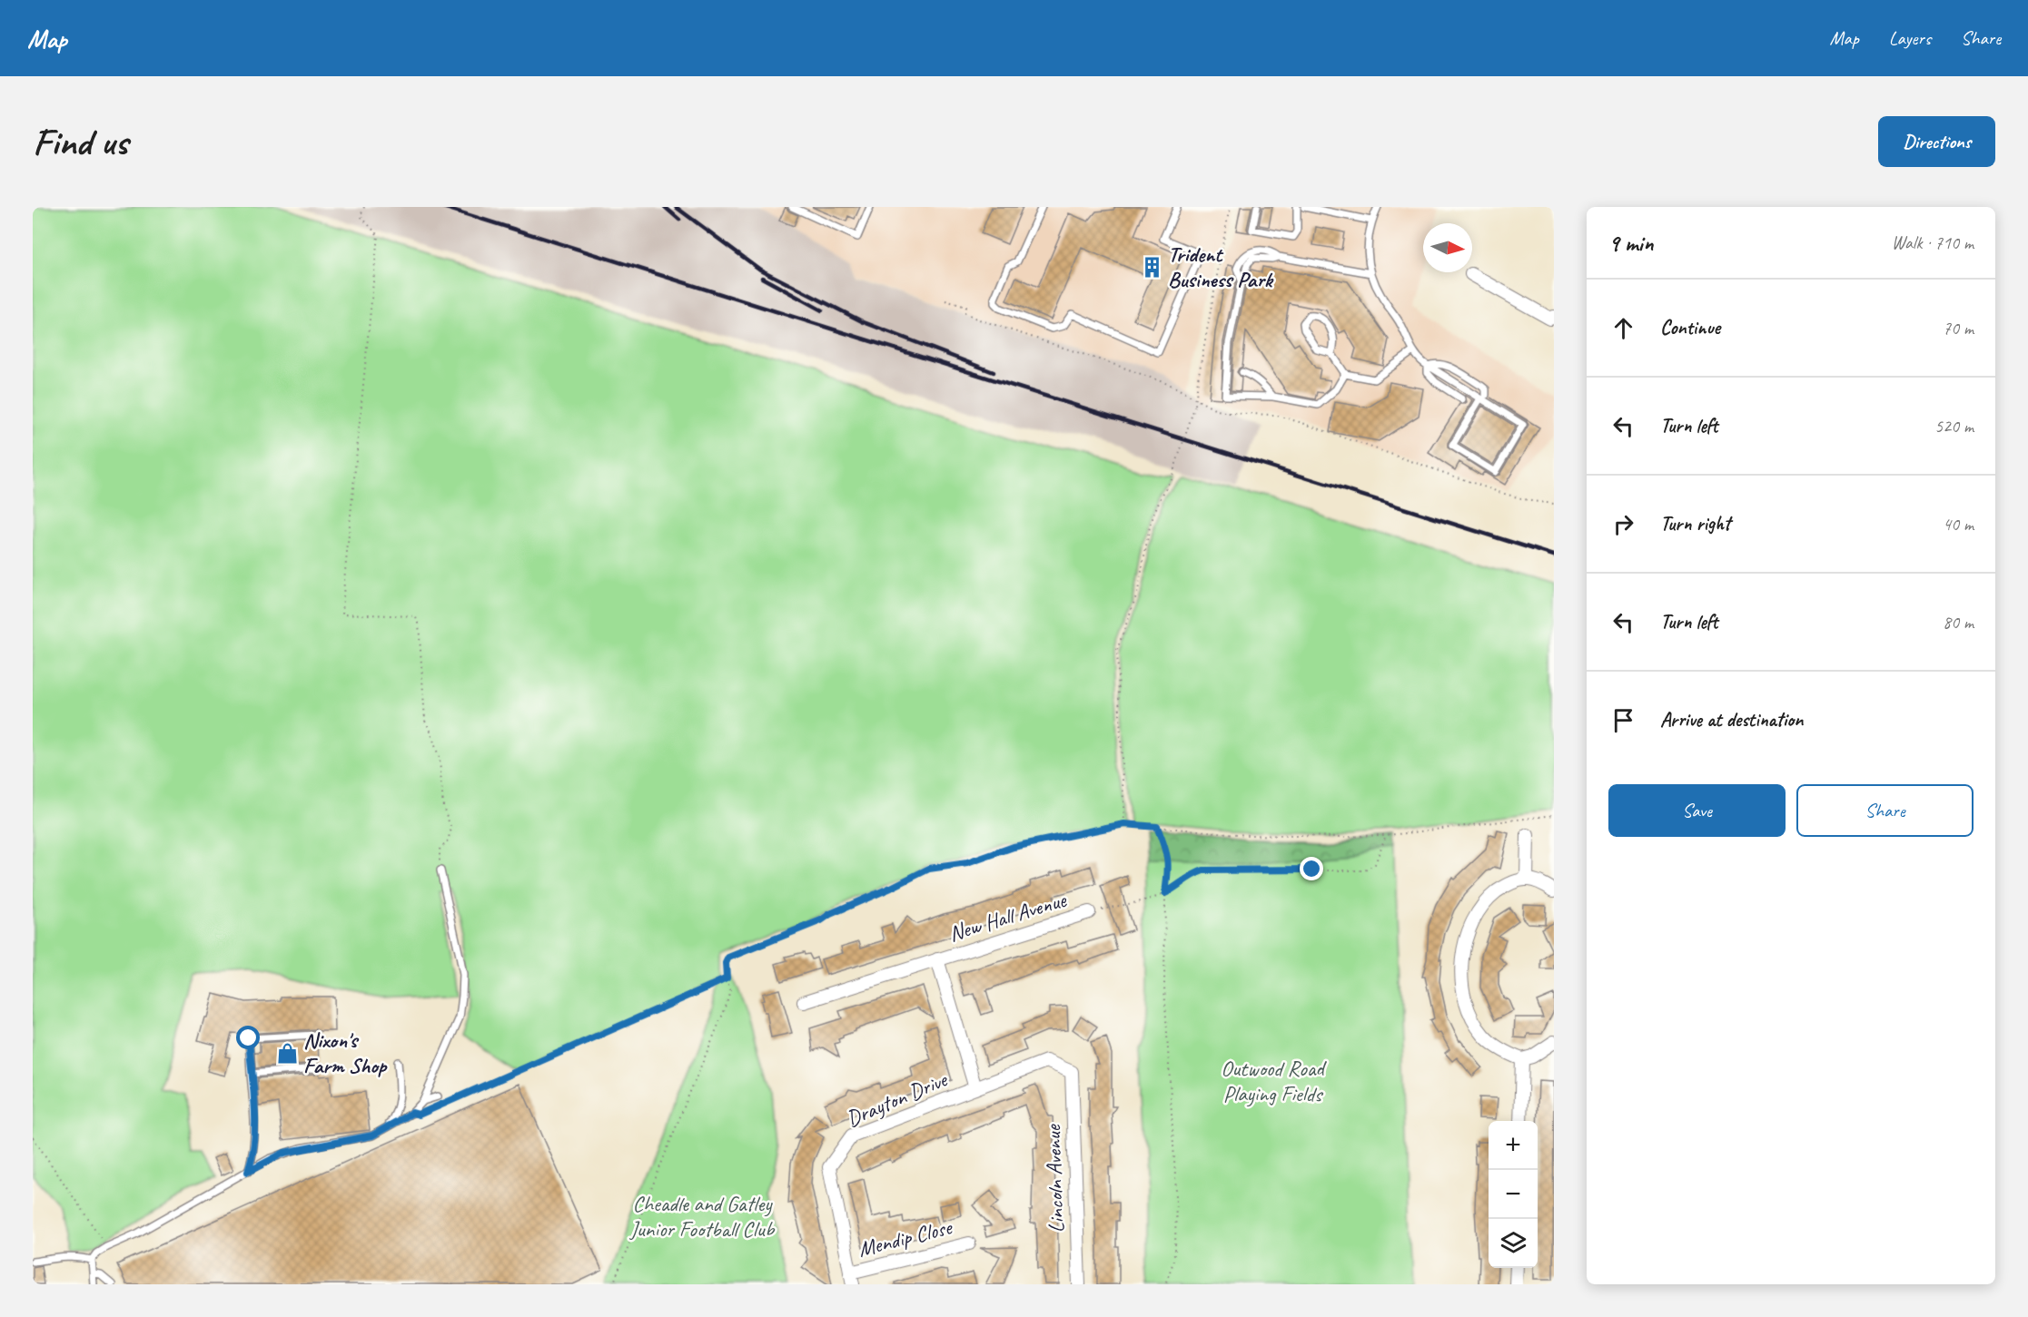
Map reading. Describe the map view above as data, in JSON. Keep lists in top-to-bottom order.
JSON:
{
  "streets": {
    "street": [
      "New Hall Avenue",
      "Drayton Drive",
      "Lincoln Avenue",
      "Mendip Close"
    ]
  },
  "crossings": [
    ["New Hall Avenue", "Drayton Drive"],
    ["Drayton Drive", "Lincoln Avenue"],
    ["Drayton Drive", "Mendip Close"]
  ],
  "parks": ["Outwood Road Playing Fields", "Cheadle and Gatley Junior Football Club"],
  "places": {
    "building": ["Trident Business Park"],
    "shop": ["Nixon's Farm Shop"]
  },
  "north": "right",
  "page": {
    "header": "Map",
    "nav": ["Map", "Layers", "Share"],
    "buttons": [
      "Directions",
      ["Save", "Share"]
    ],
    "title": "Find us",
    "heading": ["9 min", "Walk · 710 m"],
    "list": [
      ["Continue", "70 m"],
      ["Turn left", "520 m"],
      ["Turn right", "40 m"],
      ["Turn left", "80 m"],
      "Arrive at destination"
    ],
    "map_buttons": ["+", "−"]
  }
}
